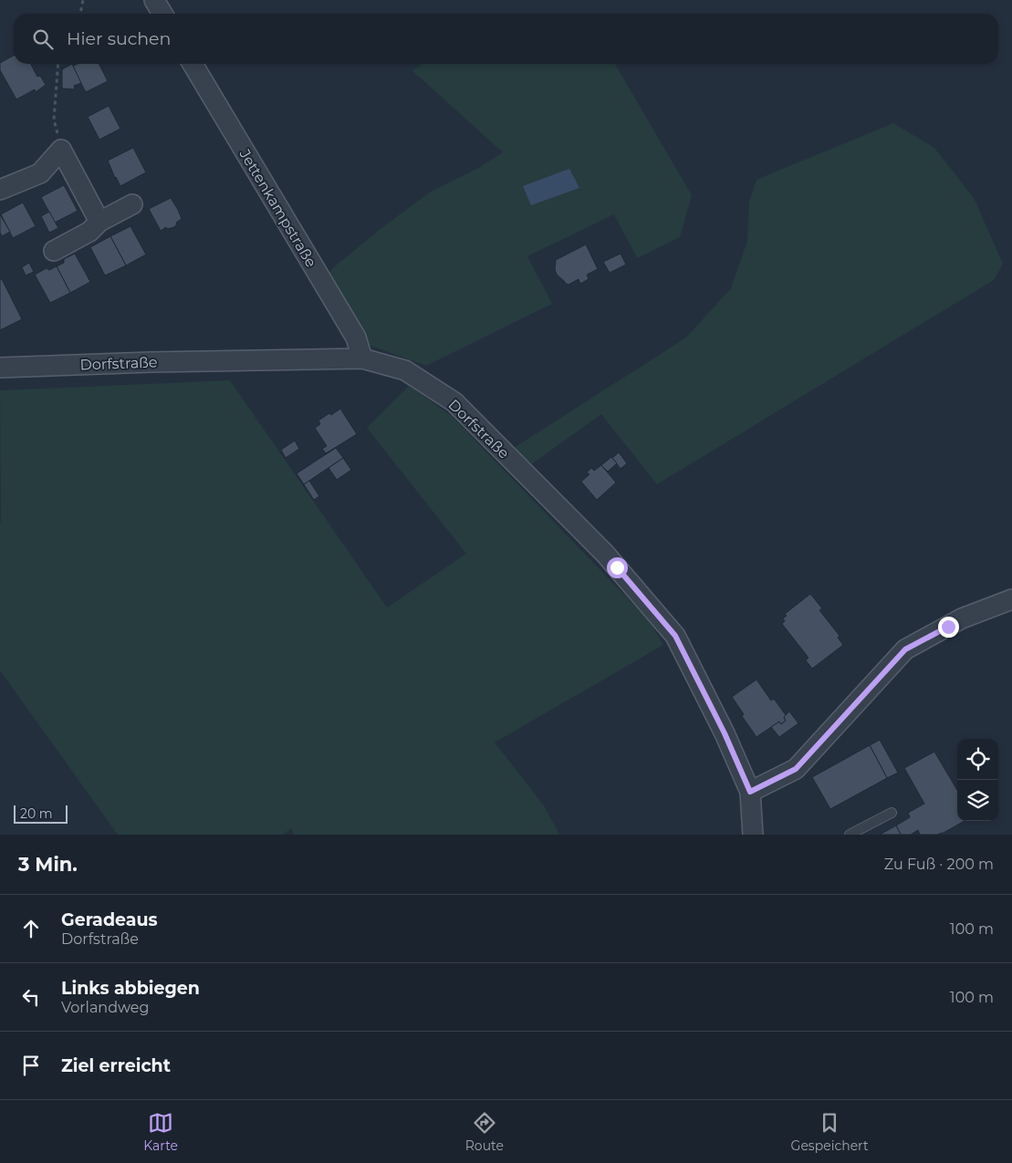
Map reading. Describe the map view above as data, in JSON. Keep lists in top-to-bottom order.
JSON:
{
  "streets": {
    "street": ["Jettenkampstraße", "Dorfstraße"]
  },
  "crossings": [
    ["Jettenkampstraße", "Dorfstraße"]
  ],
  "scale_bar": "20 m",
  "page": {
    "search": "Hier suchen",
    "scale": "20 m",
    "heading": ["3 Min.", "Zu Fuß · 200 m"],
    "list": [
      ["Geradeaus", "Dorfstraße", "100 m"],
      ["Links abbiegen", "Vorlandweg", "100 m"],
      "Ziel erreicht"
    ],
    "nav": ["Karte", "Route", "Gespeichert"]
  }
}
